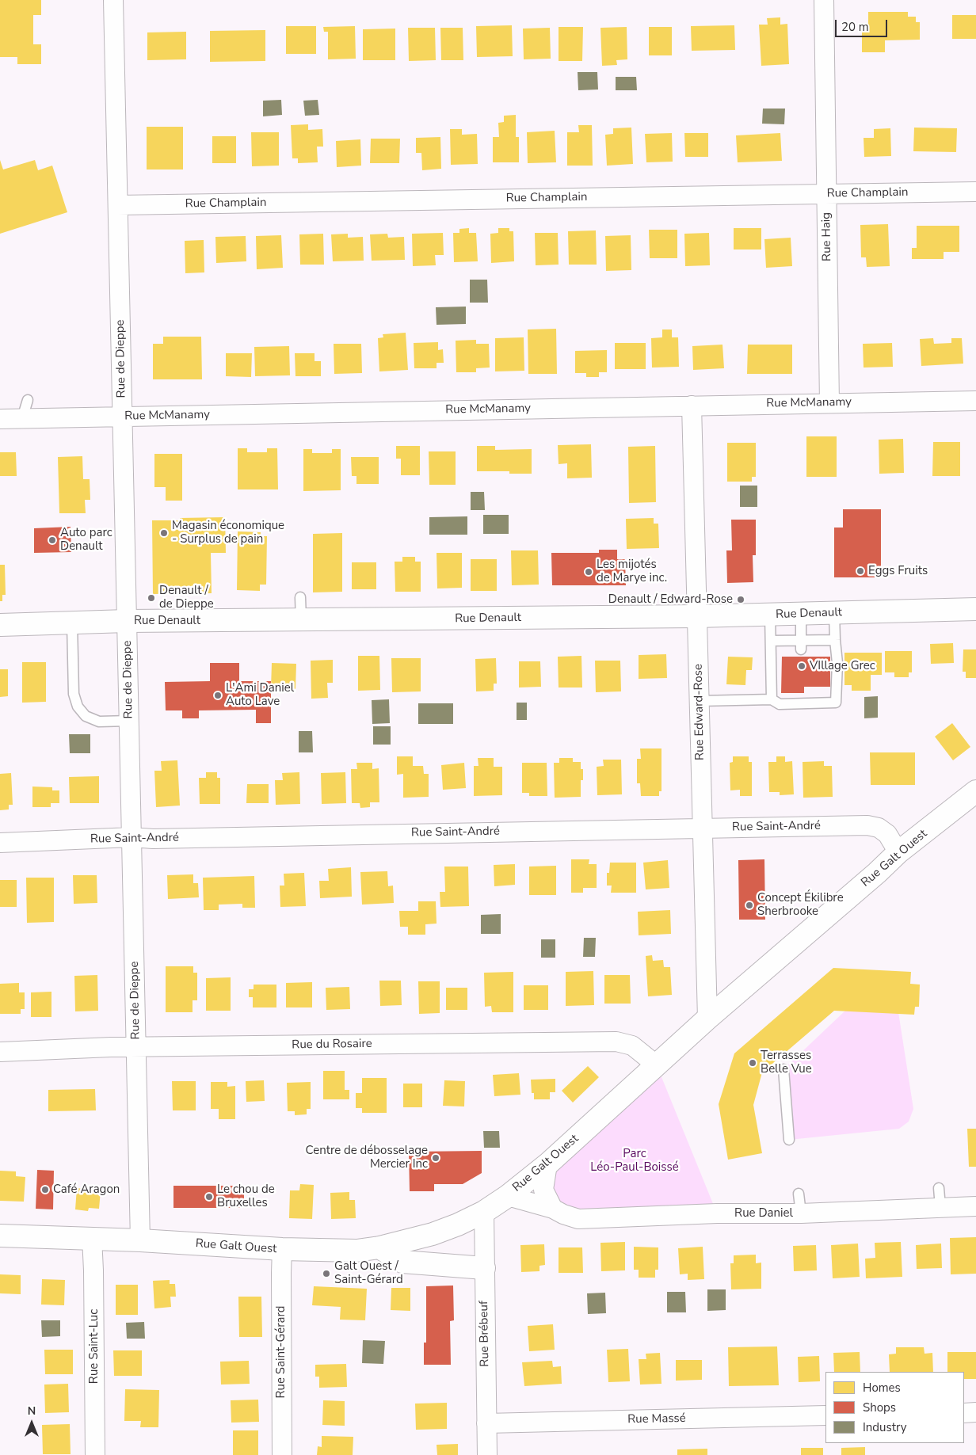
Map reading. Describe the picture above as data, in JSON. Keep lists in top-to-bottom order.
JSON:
{
  "streets": {
    "main road": ["Rue Denault", "Rue Galt Ouest"],
    "street": [
      "Rue Champlain",
      "Rue Haig",
      "Rue de Dieppe",
      "Rue McManamy",
      "Rue Edward-Rose",
      "Rue Saint-André",
      "Rue du Rosaire",
      "Rue Daniel",
      "Rue Brébeuf",
      "Rue Saint-Luc",
      "Rue Saint-Gérard",
      "Rue Massé"
    ]
  },
  "crossings": [
    ["Rue Champlain", "Rue Haig"],
    ["Rue Champlain", "Rue de Dieppe"],
    ["Rue Haig", "Rue McManamy"],
    ["Rue de Dieppe", "Rue McManamy"],
    ["Rue de Dieppe", "Rue Denault"],
    ["Rue de Dieppe", "Rue Saint-André"],
    ["Rue de Dieppe", "Rue Galt Ouest"],
    ["Rue de Dieppe", "Rue du Rosaire"],
    ["Rue McManamy", "Rue Edward-Rose"],
    ["Rue Denault", "Rue Edward-Rose"],
    ["Rue Edward-Rose", "Rue Saint-André"],
    ["Rue Edward-Rose", "Rue Galt Ouest"],
    ["Rue Saint-André", "Rue Galt Ouest"],
    ["Rue Galt Ouest", "Rue du Rosaire"],
    ["Rue Galt Ouest", "Rue Daniel"],
    ["Rue Galt Ouest", "Rue Brébeuf"],
    ["Rue Galt Ouest", "Rue Saint-Luc"],
    ["Rue Galt Ouest", "Rue Saint-Gérard"],
    ["Rue Brébeuf", "Rue Massé"]
  ],
  "parks": ["Parc Léo-Paul-Boissé"],
  "places": [
    "Magasin économique - Surplus de pain",
    "Auto parc Denault",
    "Eggs Fruits",
    "Les mijotés de Marye inc.",
    "Denault / de Dieppe",
    "Denault / Edward-Rose",
    "VIllage Grec",
    "L'Ami Daniel Auto Lave",
    "Concept Ékilibre Sherbrooke",
    "Terrasses Belle Vue",
    "Centre de débosselage Mercier Inc",
    "Café Aragon",
    "Le chou de Bruxelles",
    "Galt Ouest / Saint-Gérard"
  ],
  "legend": ["Homes", "Shops", "Industry"],
  "scale_bar": "20 m",
  "north": "top"
}
